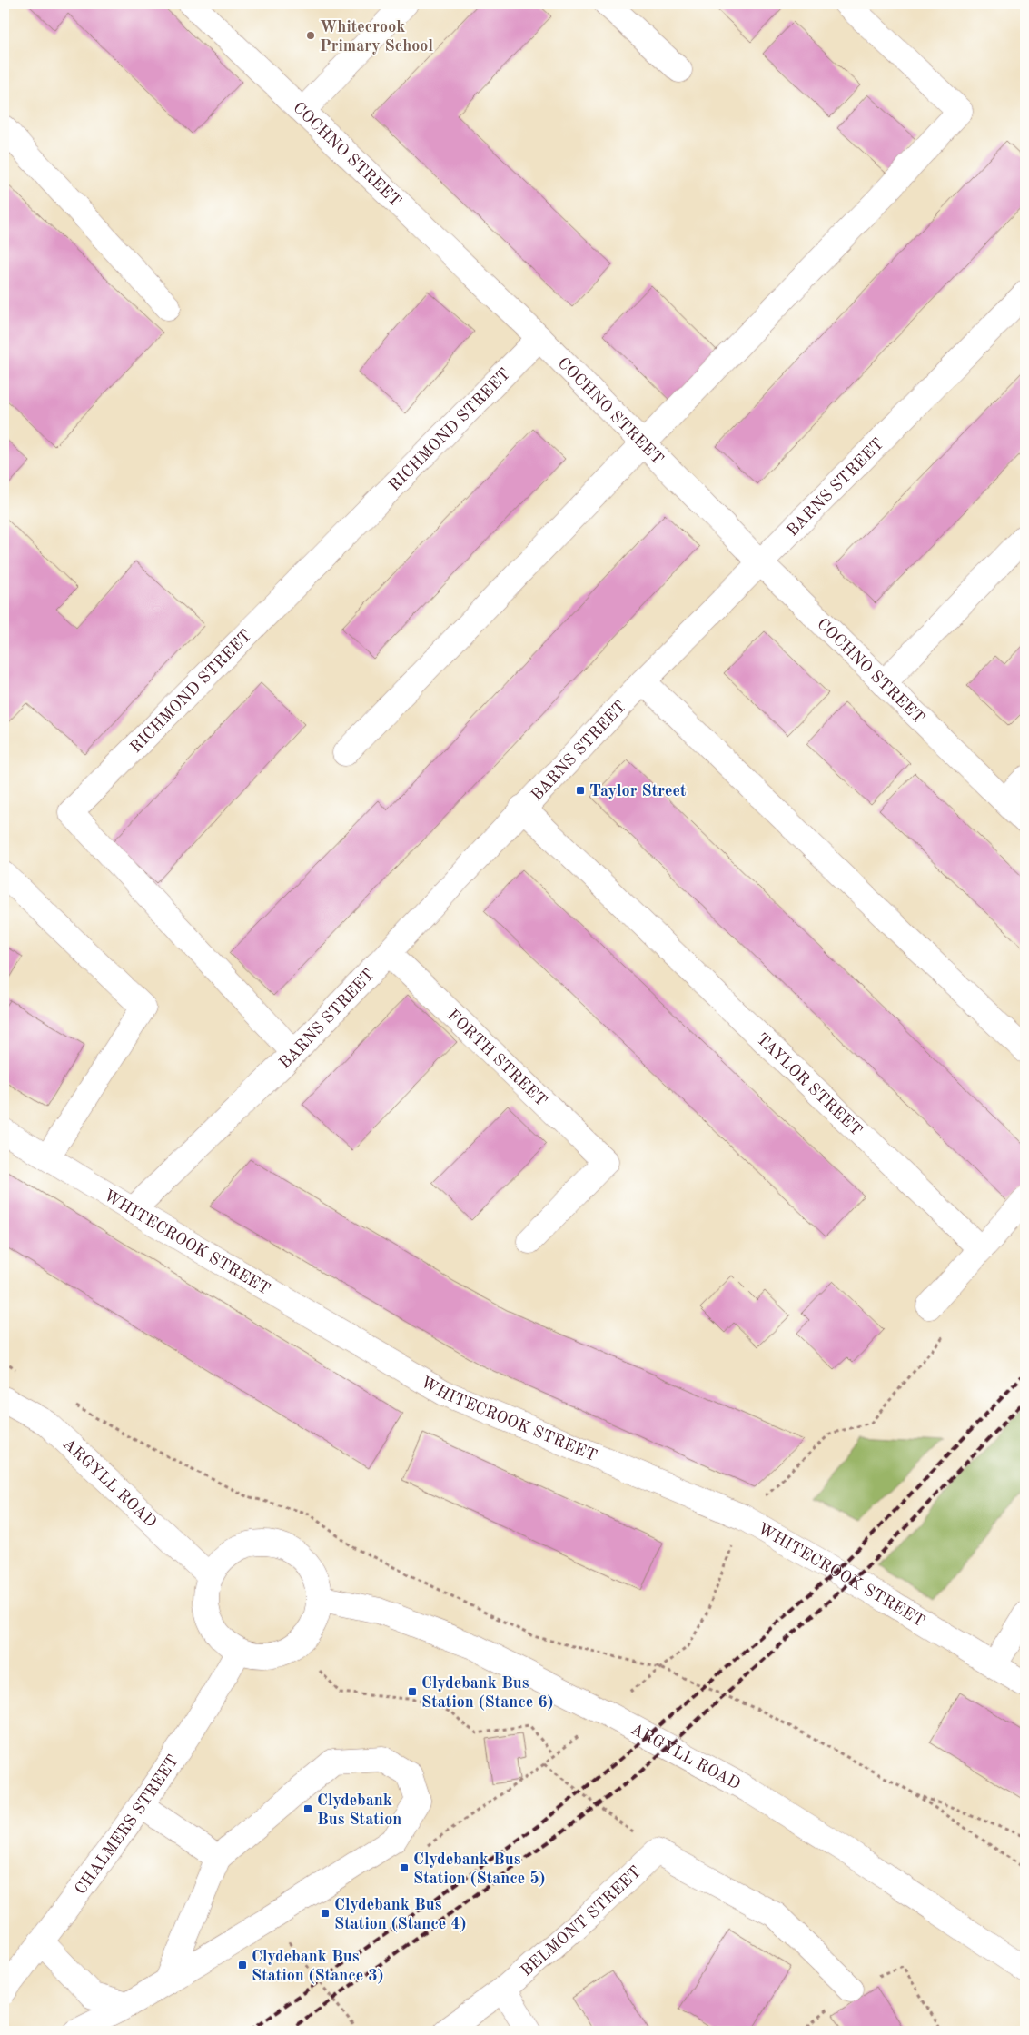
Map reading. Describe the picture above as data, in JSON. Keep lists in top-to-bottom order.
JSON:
{
  "streets": {
    "street": [
      "COCHNO STREET",
      "RICHMOND STREET",
      "BARNS STREET",
      "FORTH STREET",
      "TAYLOR STREET",
      "WHITECROOK STREET",
      "ARGYLL ROAD",
      "CHALMERS STREET",
      "BELMONT STREET"
    ]
  },
  "crossings": [
    ["COCHNO STREET", "RICHMOND STREET"],
    ["COCHNO STREET", "BARNS STREET"],
    ["RICHMOND STREET", "BARNS STREET"],
    ["BARNS STREET", "FORTH STREET"],
    ["BARNS STREET", "TAYLOR STREET"],
    ["BARNS STREET", "WHITECROOK STREET"],
    ["ARGYLL ROAD", "CHALMERS STREET"]
  ],
  "places": {
    "other": ["Whitecrook Primary School"],
    "transit": [
      "Taylor Street",
      "Clydebank Bus Station (Stance 6)",
      "Clydebank Bus Station",
      "Clydebank Bus Station (Stance 5)",
      "Clydebank Bus Station (Stance 4)",
      "Clydebank Bus Station (Stance 3)"
    ]
  }
}
